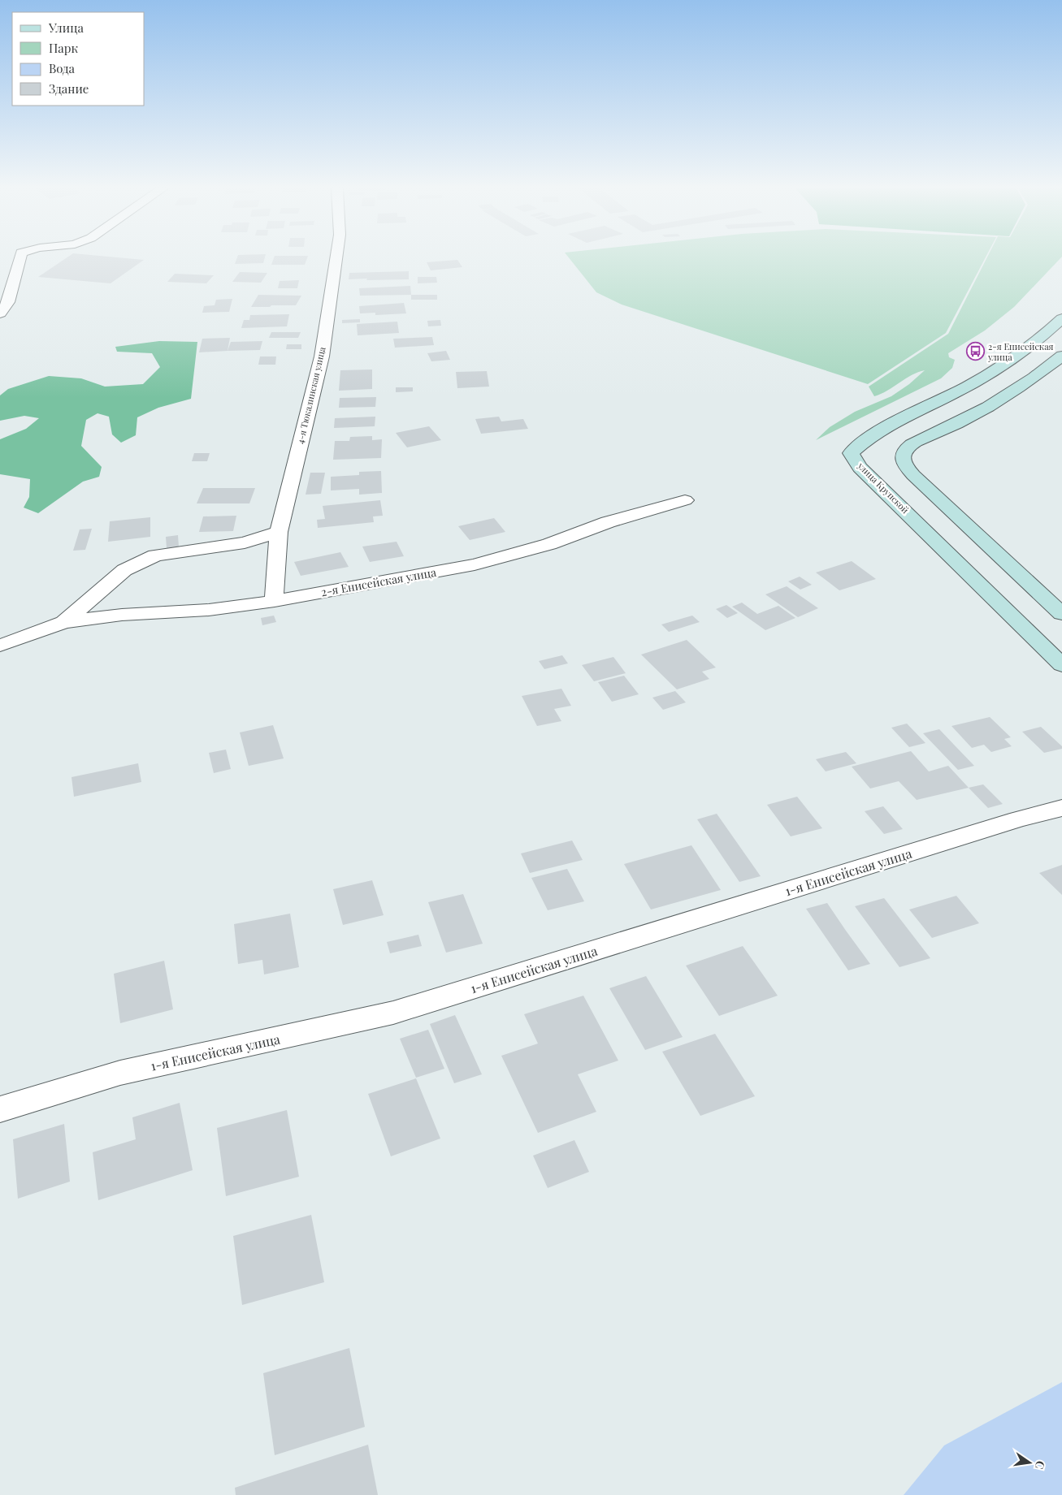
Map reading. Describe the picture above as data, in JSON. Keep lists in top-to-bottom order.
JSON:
{
  "streets": {
    "main road": ["улица Крупской"],
    "street": ["4-я Тюкалинская улица", "2-я Енисейская улица", "1-я Енисейская улица"]
  },
  "crossings": [
    ["4-я Тюкалинская улица", "2-я Енисейская улица"]
  ],
  "places": {
    "bus stop": ["2-я Енисейская улица"]
  },
  "legend": [
    "Улица",
    "Парк",
    "Вода",
    "Здание"
  ],
  "north": "right"
}
